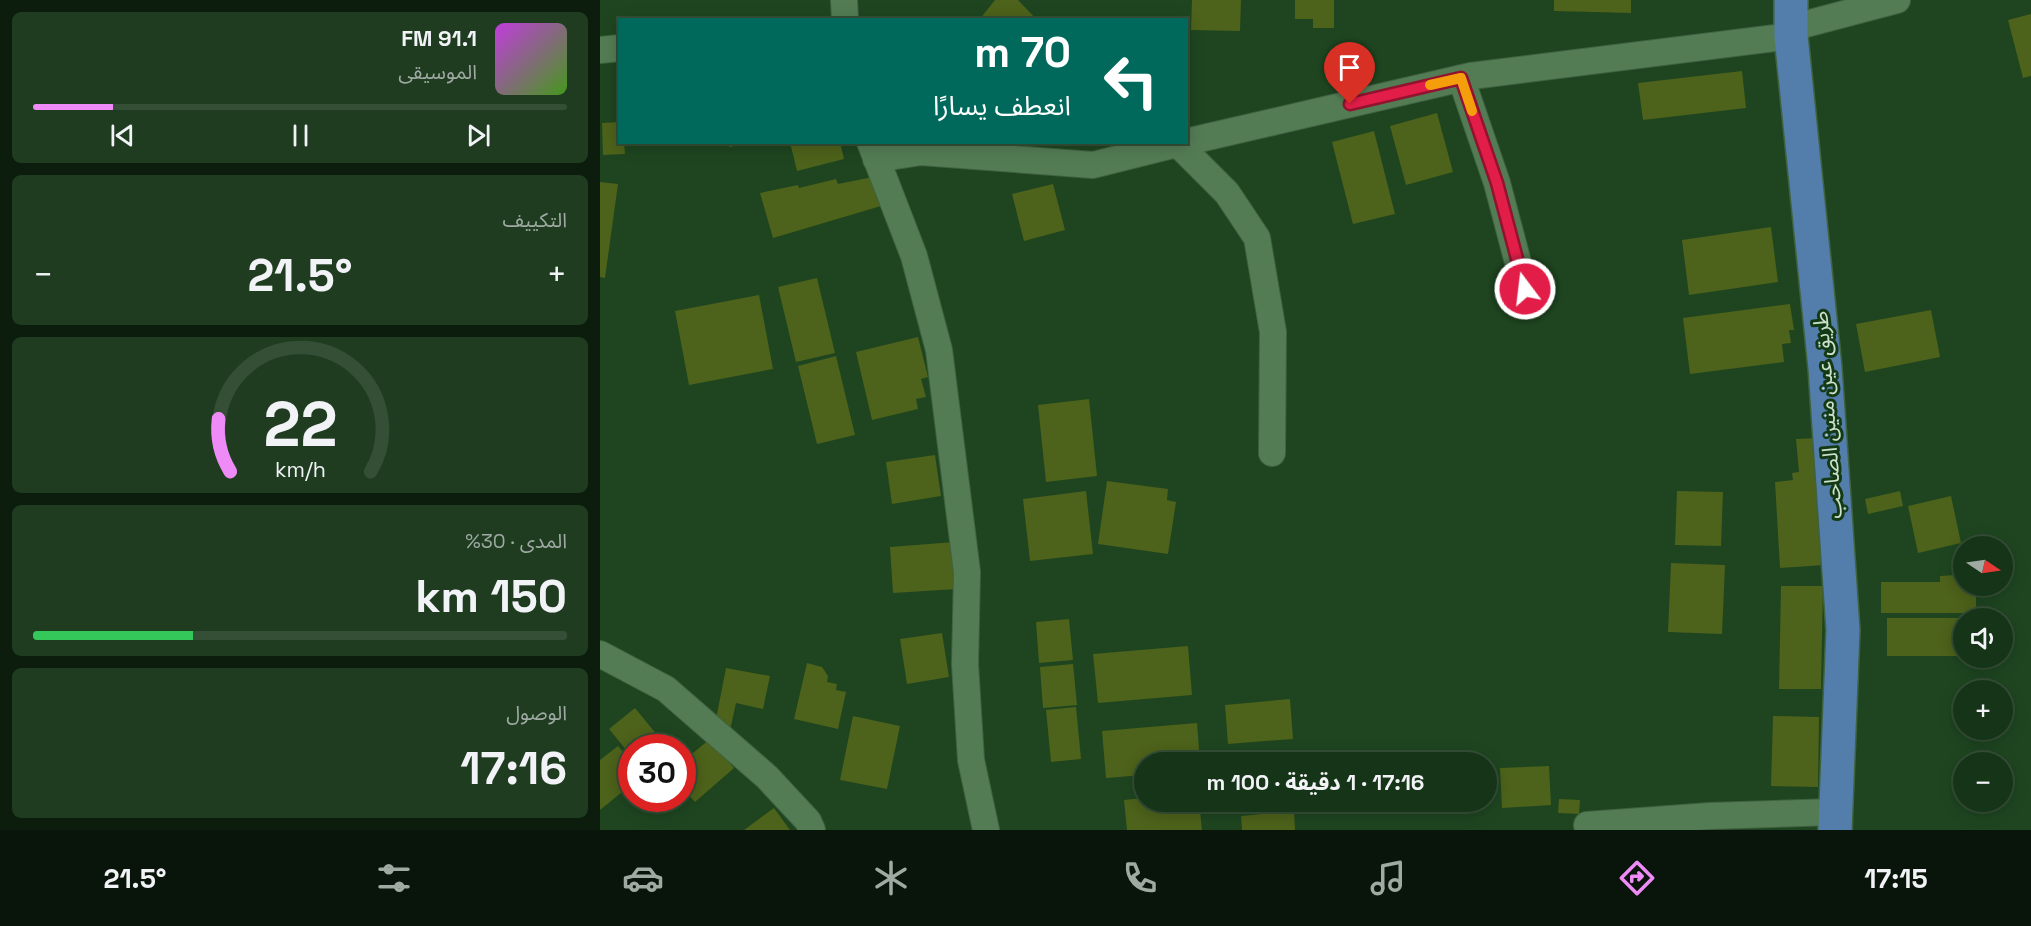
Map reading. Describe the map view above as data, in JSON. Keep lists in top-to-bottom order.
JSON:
{
  "streets": {
    "main road": ["طريق عين منين الصاحب"]
  },
  "north": "right",
  "page": {
    "turn": ["70 m", "انعطف يسارًا"],
    "song": ["91.1 FM", "الموسيقى"],
    "tile": [
      "التكييف",
      ["المدى · 30%", "150 km"],
      ["الوصول", "17:16"]
    ],
    "heat": ["−", "21.5°", "+"],
    "map_buttons": ["+", "−"],
    "limit": "30",
    "trip": "17:16 · 1 دقيقة · 100 m",
    "tabs": ["17:15", "21.5°"],
    "gauge": ["22", "km/h"]
  }
}
